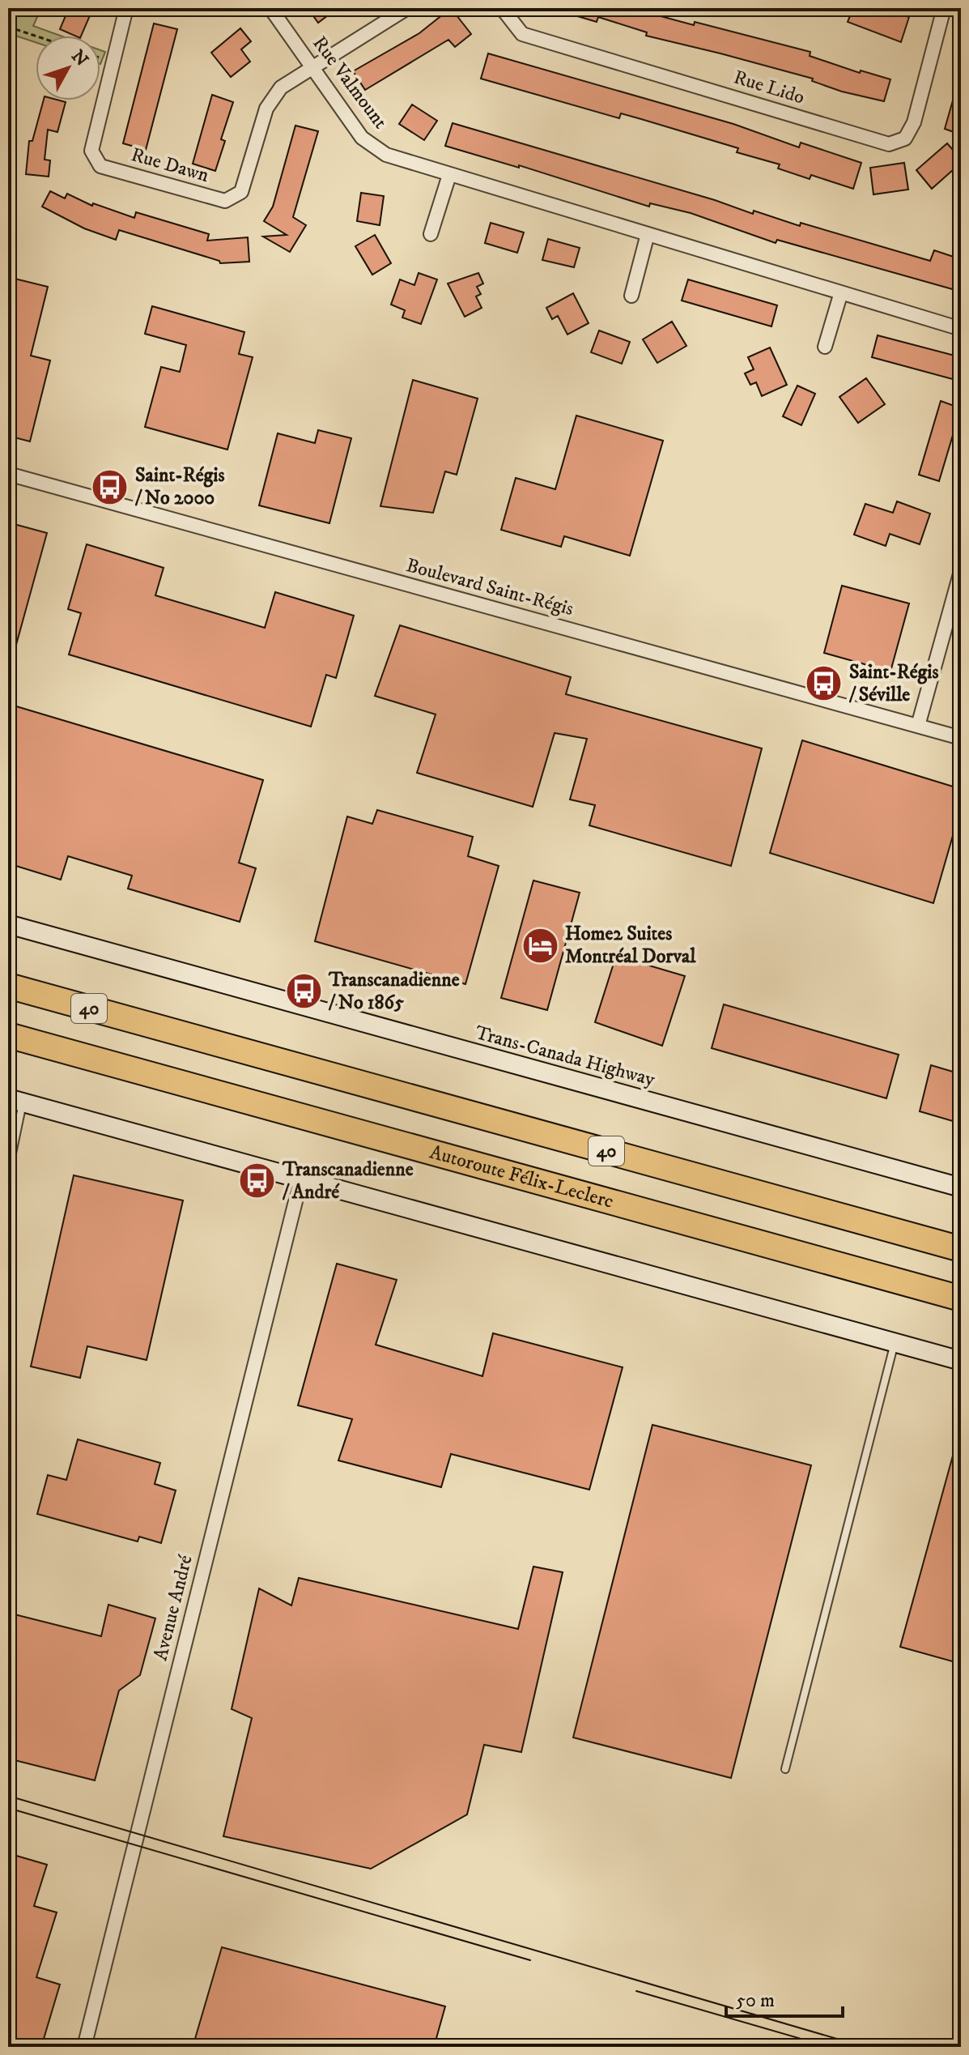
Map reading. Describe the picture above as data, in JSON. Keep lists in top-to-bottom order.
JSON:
{
  "streets": {
    "highway": ["40", "Autoroute Félix-Leclerc"],
    "main road": ["Trans-Canada Highway"],
    "street": [
      "Rue Valmount",
      "Rue Lido",
      "Rue Dawn",
      "Boulevard Saint-Régis",
      "Avenue André"
    ]
  },
  "crossings": [
    ["Rue Valmount", "Rue Dawn"]
  ],
  "places": {
    "bus stop": [
      "Saint-Régis / No 2000",
      "Saint-Régis / Séville",
      "Transcanadienne / No 1865",
      "Transcanadienne / André"
    ],
    "hotel": ["Home2 Suites Montréal Dorval"]
  },
  "scale_bar": "50 m",
  "north": "top right"
}
